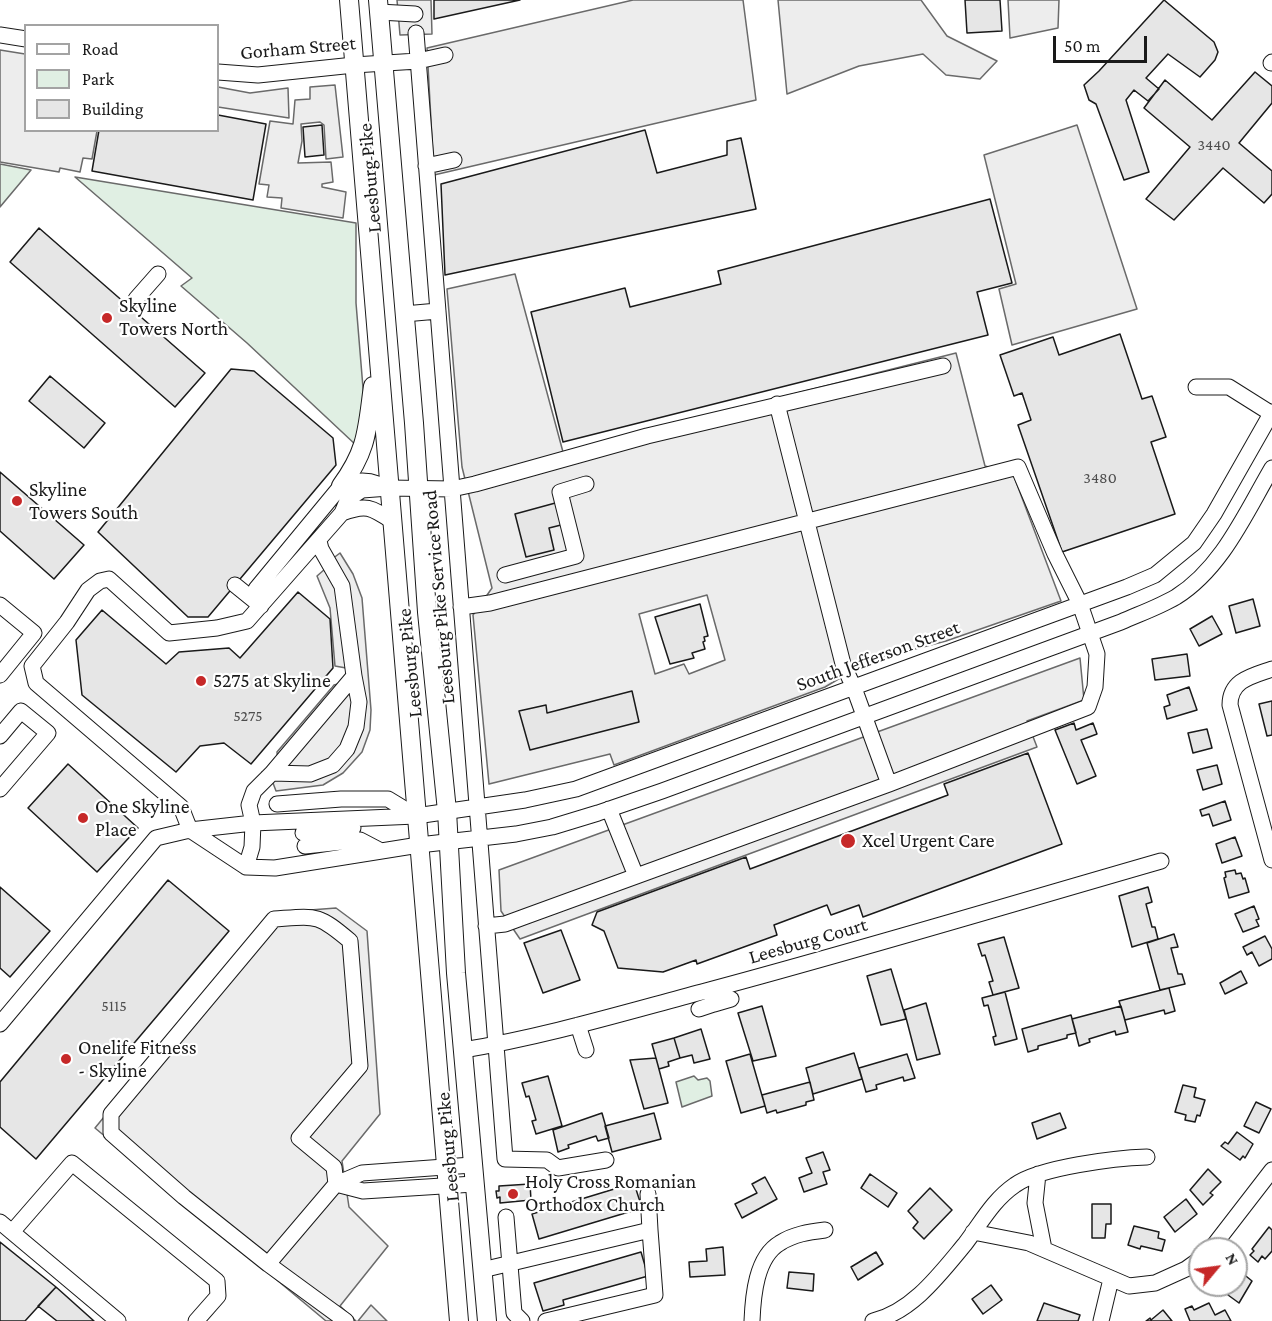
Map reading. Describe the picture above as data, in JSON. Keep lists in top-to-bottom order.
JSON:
{
  "streets": {
    "main road": ["Leesburg Pike"],
    "street": [
      "Gorham Street",
      "Leesburg Pike Service Road",
      "South Jefferson Street",
      "Leesburg Court"
    ]
  },
  "crossings": [
    ["Gorham Street", "Leesburg Pike"],
    ["Gorham Street", "Leesburg Pike Service Road"],
    ["Leesburg Pike", "South Jefferson Street"],
    ["Leesburg Pike", "Leesburg Court"],
    ["Leesburg Pike Service Road", "South Jefferson Street"],
    ["Leesburg Pike Service Road", "Leesburg Court"]
  ],
  "places": [
    "Skyline Towers North",
    "Skyline Towers South",
    "5275 at Skyline",
    "One Skyline Place",
    "Xcel Urgent Care",
    "Onelife Fitness - Skyline",
    "Holy Cross Romanian Orthodox Church"
  ],
  "house_numbers": [
    "3440",
    "3480",
    "5275",
    "5115"
  ],
  "legend": ["Road", "Park", "Building"],
  "scale_bar": "50 m",
  "north": "top right"
}
